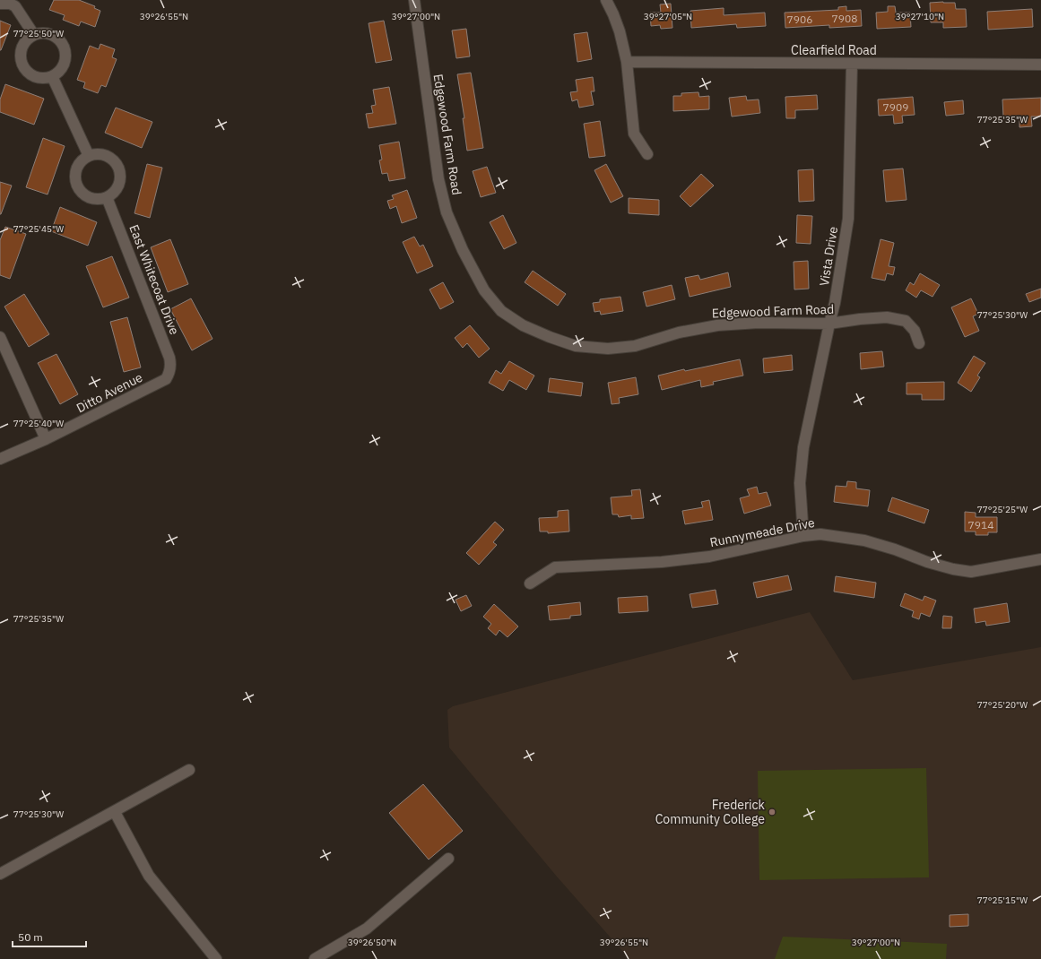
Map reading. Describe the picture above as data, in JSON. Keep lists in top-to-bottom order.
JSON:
{
  "streets": {
    "street": [
      "Clearfield Road",
      "Edgewood Farm Road",
      "Vista Drive",
      "East Whitecoat Drive",
      "Ditto Avenue",
      "Runnymeade Drive"
    ]
  },
  "crossings": [
    ["Clearfield Road", "Vista Drive"],
    ["Edgewood Farm Road", "Vista Drive"],
    ["Vista Drive", "Runnymeade Drive"],
    ["East Whitecoat Drive", "Ditto Avenue"]
  ],
  "places": ["Frederick Community College"],
  "house_numbers": [
    "7908",
    "7906",
    "7909",
    "7914"
  ],
  "scale_bar": "50 m",
  "coordinates": [
    "39°26'55\"N",
    "39°27'00\"N",
    "39°27'05\"N",
    "39°27'10\"N",
    "77°25'50\"W",
    "77°25'35\"W",
    "77°25'45\"W",
    "77°25'30\"W",
    "77°25'40\"W",
    "77°25'25\"W",
    "77°25'20\"W",
    "77°25'15\"W",
    "39°26'50\"N"
  ]
}
